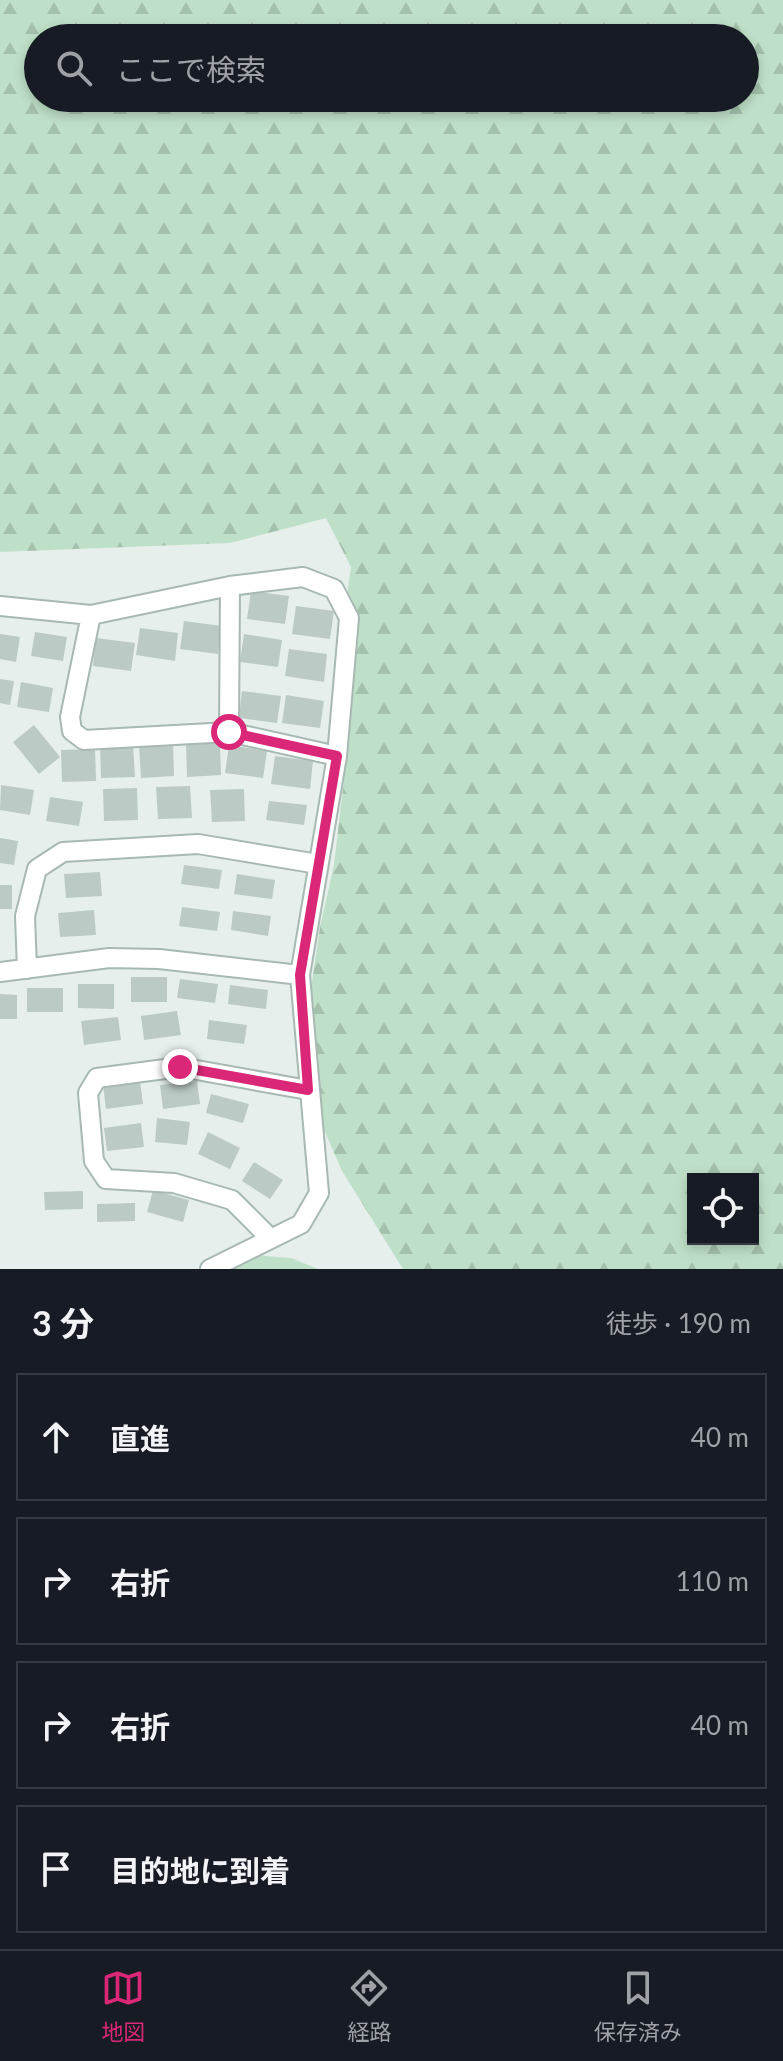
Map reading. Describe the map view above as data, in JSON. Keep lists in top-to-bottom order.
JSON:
{
  "page": {
    "search": "ここで検索",
    "heading": ["3 分", "徒歩 · 190 m"],
    "list": [
      ["直進", "40 m"],
      ["右折", "110 m"],
      ["右折", "40 m"],
      "目的地に到着"
    ],
    "nav": ["地図", "経路", "保存済み"]
  }
}
